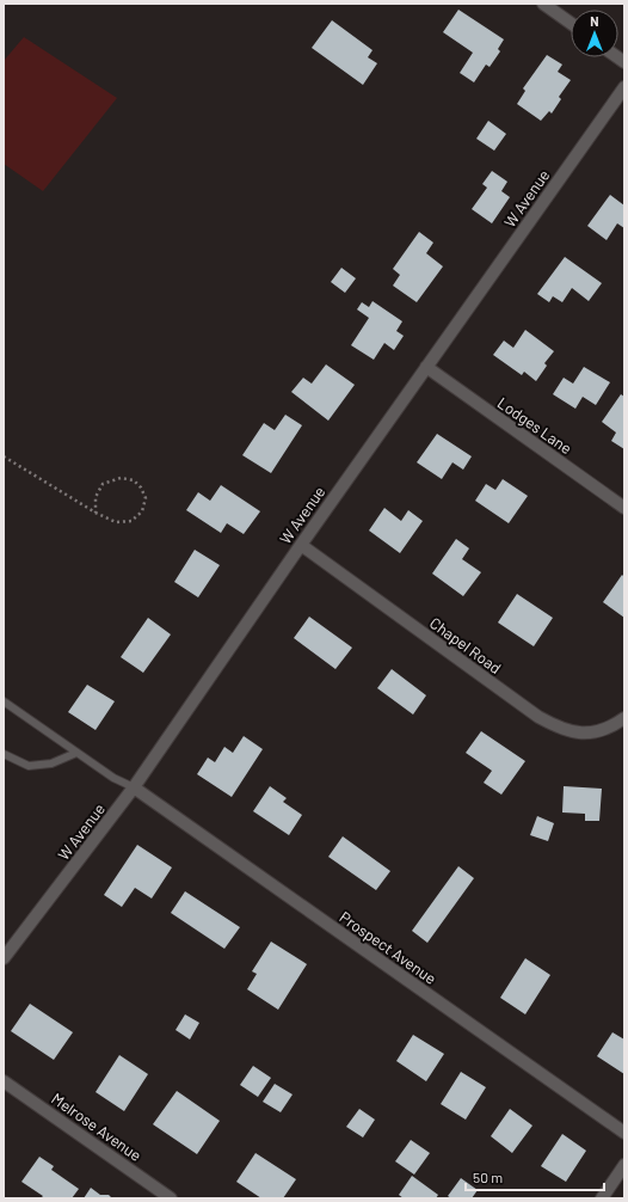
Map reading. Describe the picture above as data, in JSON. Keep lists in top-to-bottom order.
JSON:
{
  "streets": {
    "street": [
      "W Avenue",
      "Lodges Lane",
      "Chapel Road",
      "Prospect Avenue",
      "Melrose Avenue"
    ]
  },
  "crossings": [
    ["W Avenue", "Lodges Lane"],
    ["W Avenue", "Chapel Road"],
    ["W Avenue", "Prospect Avenue"]
  ],
  "scale_bar": "50 m",
  "north": "top"
}
